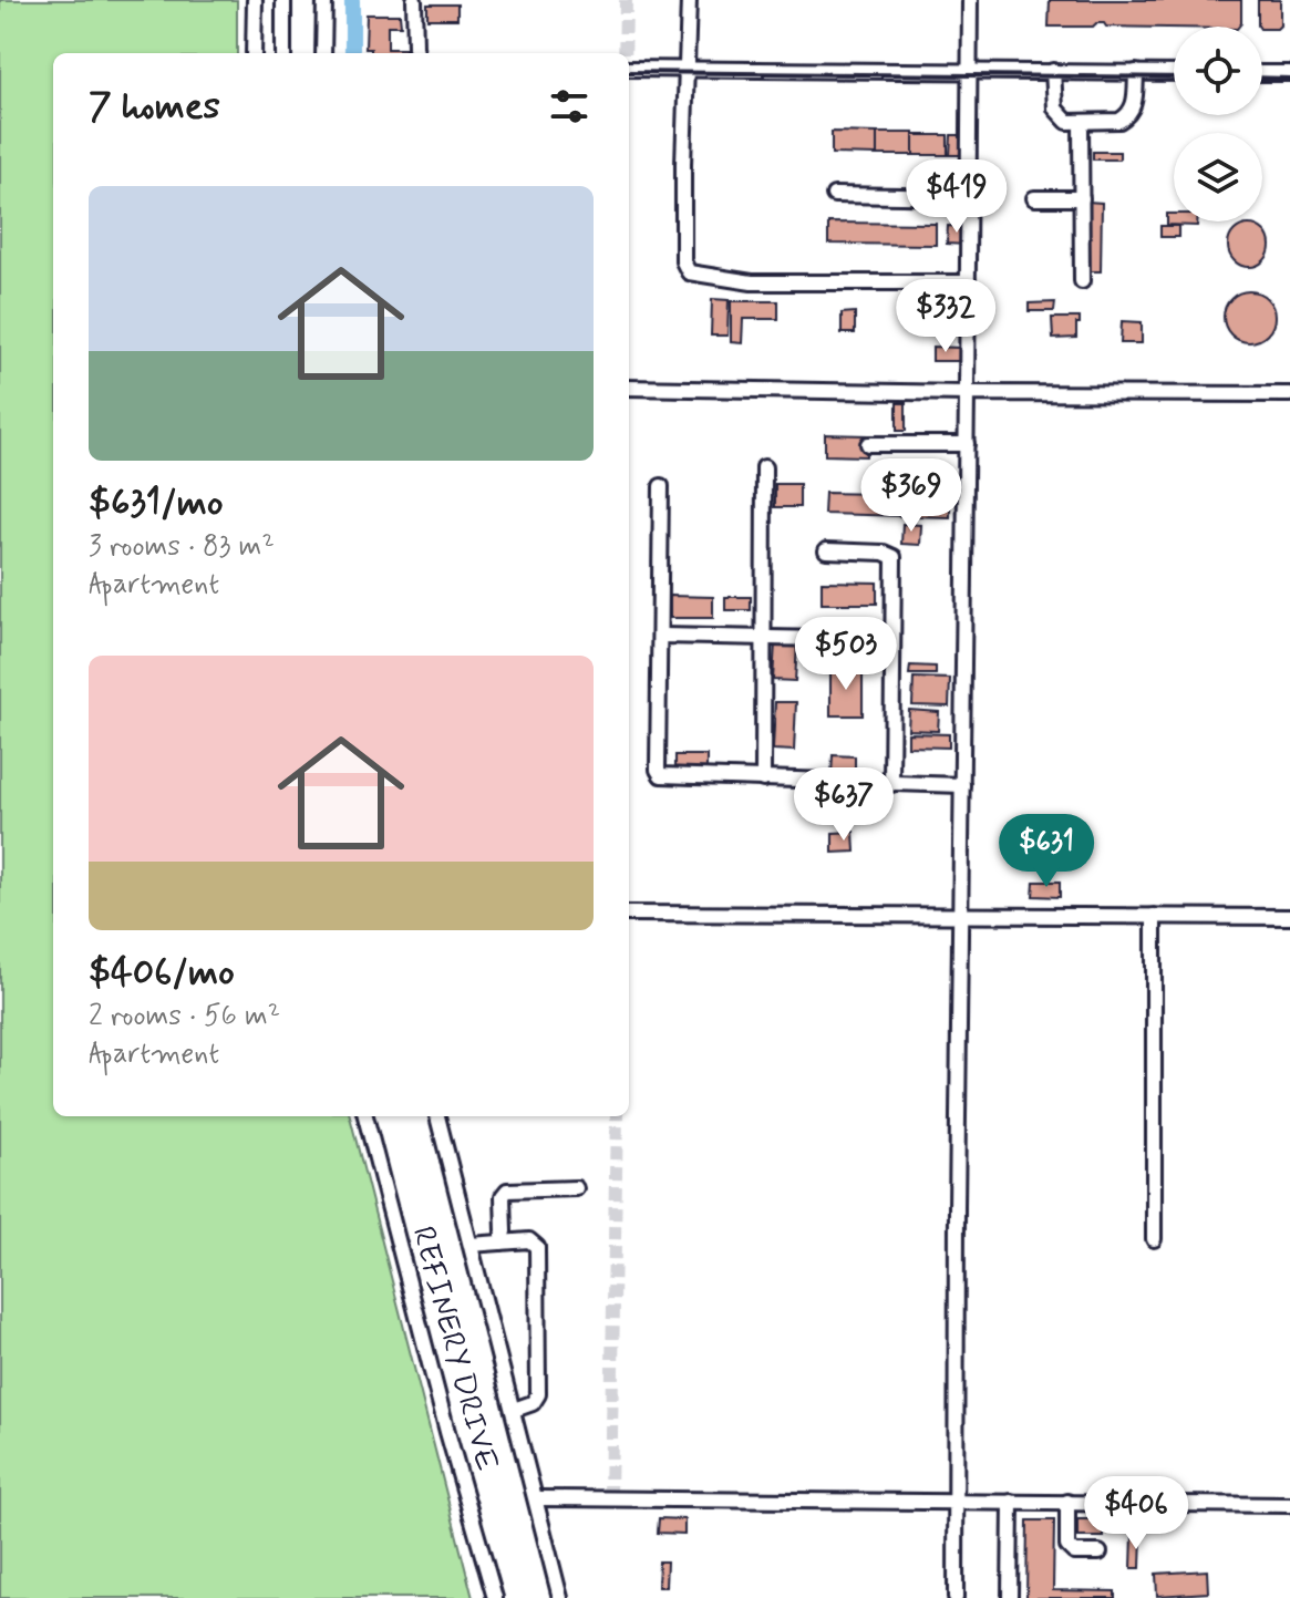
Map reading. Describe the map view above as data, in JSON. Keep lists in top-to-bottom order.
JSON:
{
  "streets": {
    "street": ["REFINERY DRIVE"]
  },
  "page": {
    "heading": "7 homes",
    "price": [
      "$419",
      "$332",
      "$369",
      "$503",
      "$637",
      "$631",
      "$406"
    ],
    "list": [
      {
        "name": "$631/mo",
        "note": "3 rooms · 83 m² · Apartment"
      },
      {
        "name": "$406/mo",
        "note": "2 rooms · 56 m² · Apartment"
      }
    ]
  }
}
